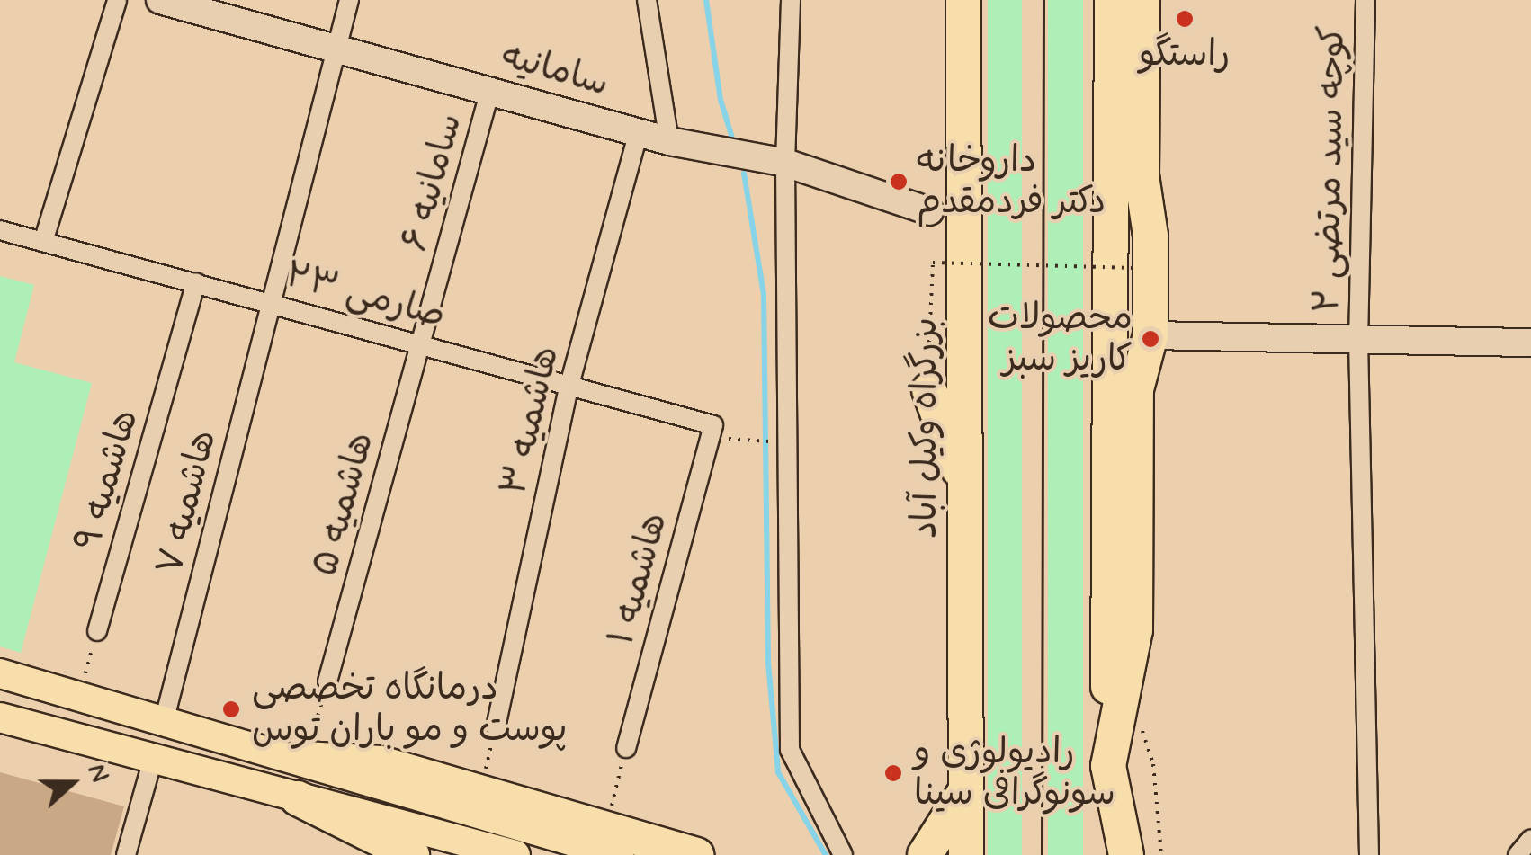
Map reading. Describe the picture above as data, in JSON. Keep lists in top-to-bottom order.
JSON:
{
  "streets": {
    "highway": ["بزرگراه وکیل آباد"],
    "street": [
      "سامانیه",
      "کوچه سید مرتضی ۲",
      "سامانیه ۶",
      "صارمی ۲۳",
      "هاشمیه ۳",
      "هاشمیه ۹",
      "هاشمیه ۷",
      "هاشمیه ۵",
      "هاشمیه ۱"
    ]
  },
  "crossings": [
    ["سامانیه", "سامانیه ۶"],
    ["سامانیه", "هاشمیه ۳"],
    ["سامانیه", "هاشمیه ۷"],
    ["سامانیه ۶", "صارمی ۲۳"],
    ["سامانیه ۶", "هاشمیه ۵"],
    ["صارمی ۲۳", "هاشمیه ۳"],
    ["صارمی ۲۳", "هاشمیه ۹"],
    ["صارمی ۲۳", "هاشمیه ۷"],
    ["صارمی ۲۳", "هاشمیه ۵"],
    ["صارمی ۲۳", "هاشمیه ۱"]
  ],
  "places": [
    "راستگو",
    "داروخانه دكتر فردمقدم",
    "محصولات کاریز سبز",
    "درمانگاه تخصصی پوست و مو باران توس",
    "رادیولوژی و سونوگرافی سینا"
  ],
  "north": "right"
}
